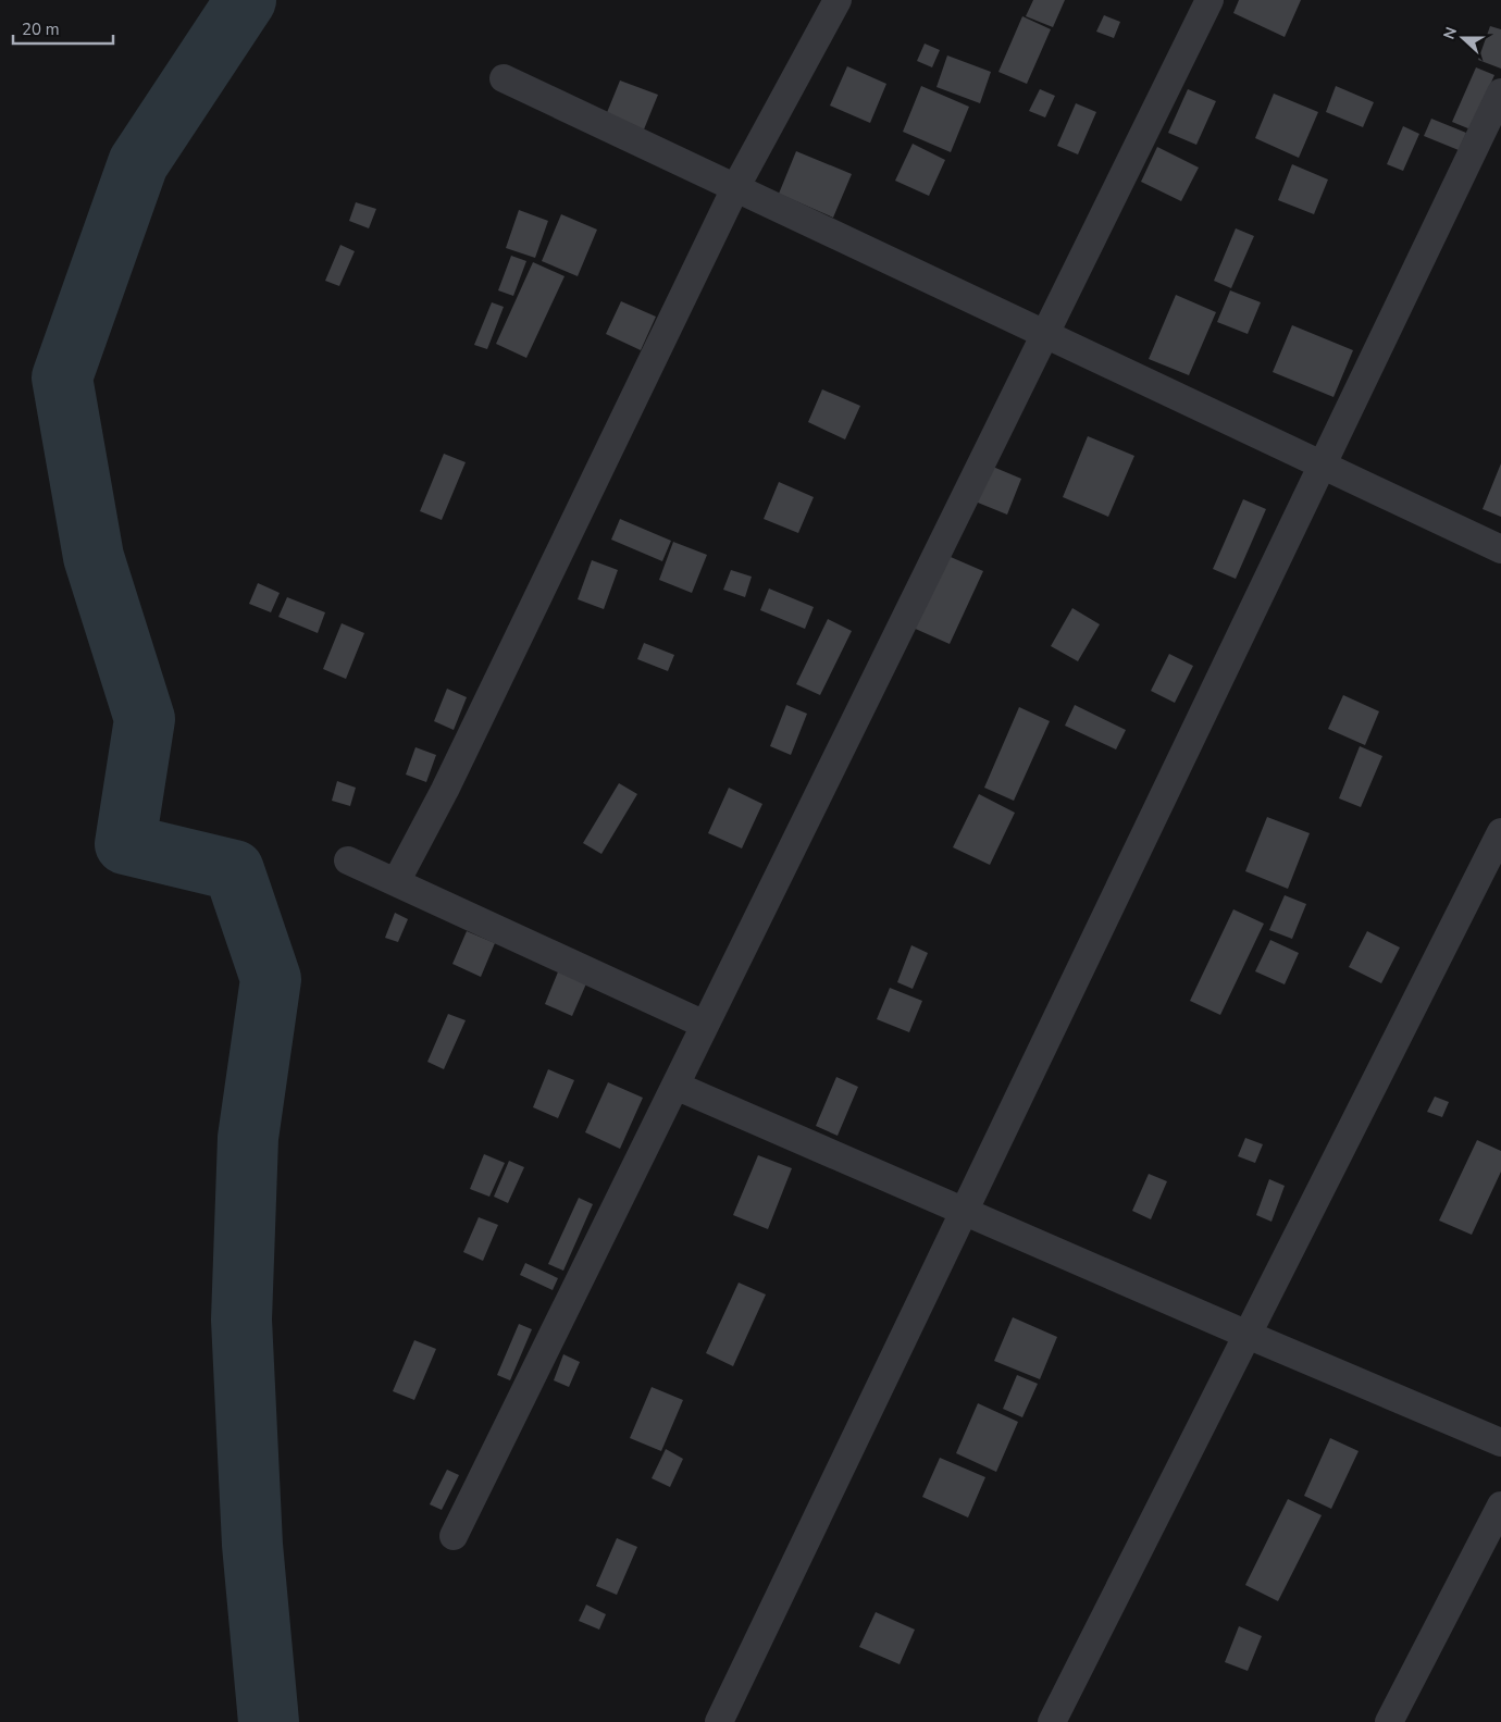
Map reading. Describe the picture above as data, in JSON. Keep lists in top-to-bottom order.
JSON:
{
  "scale_bar": "20 m",
  "north": "left"
}
